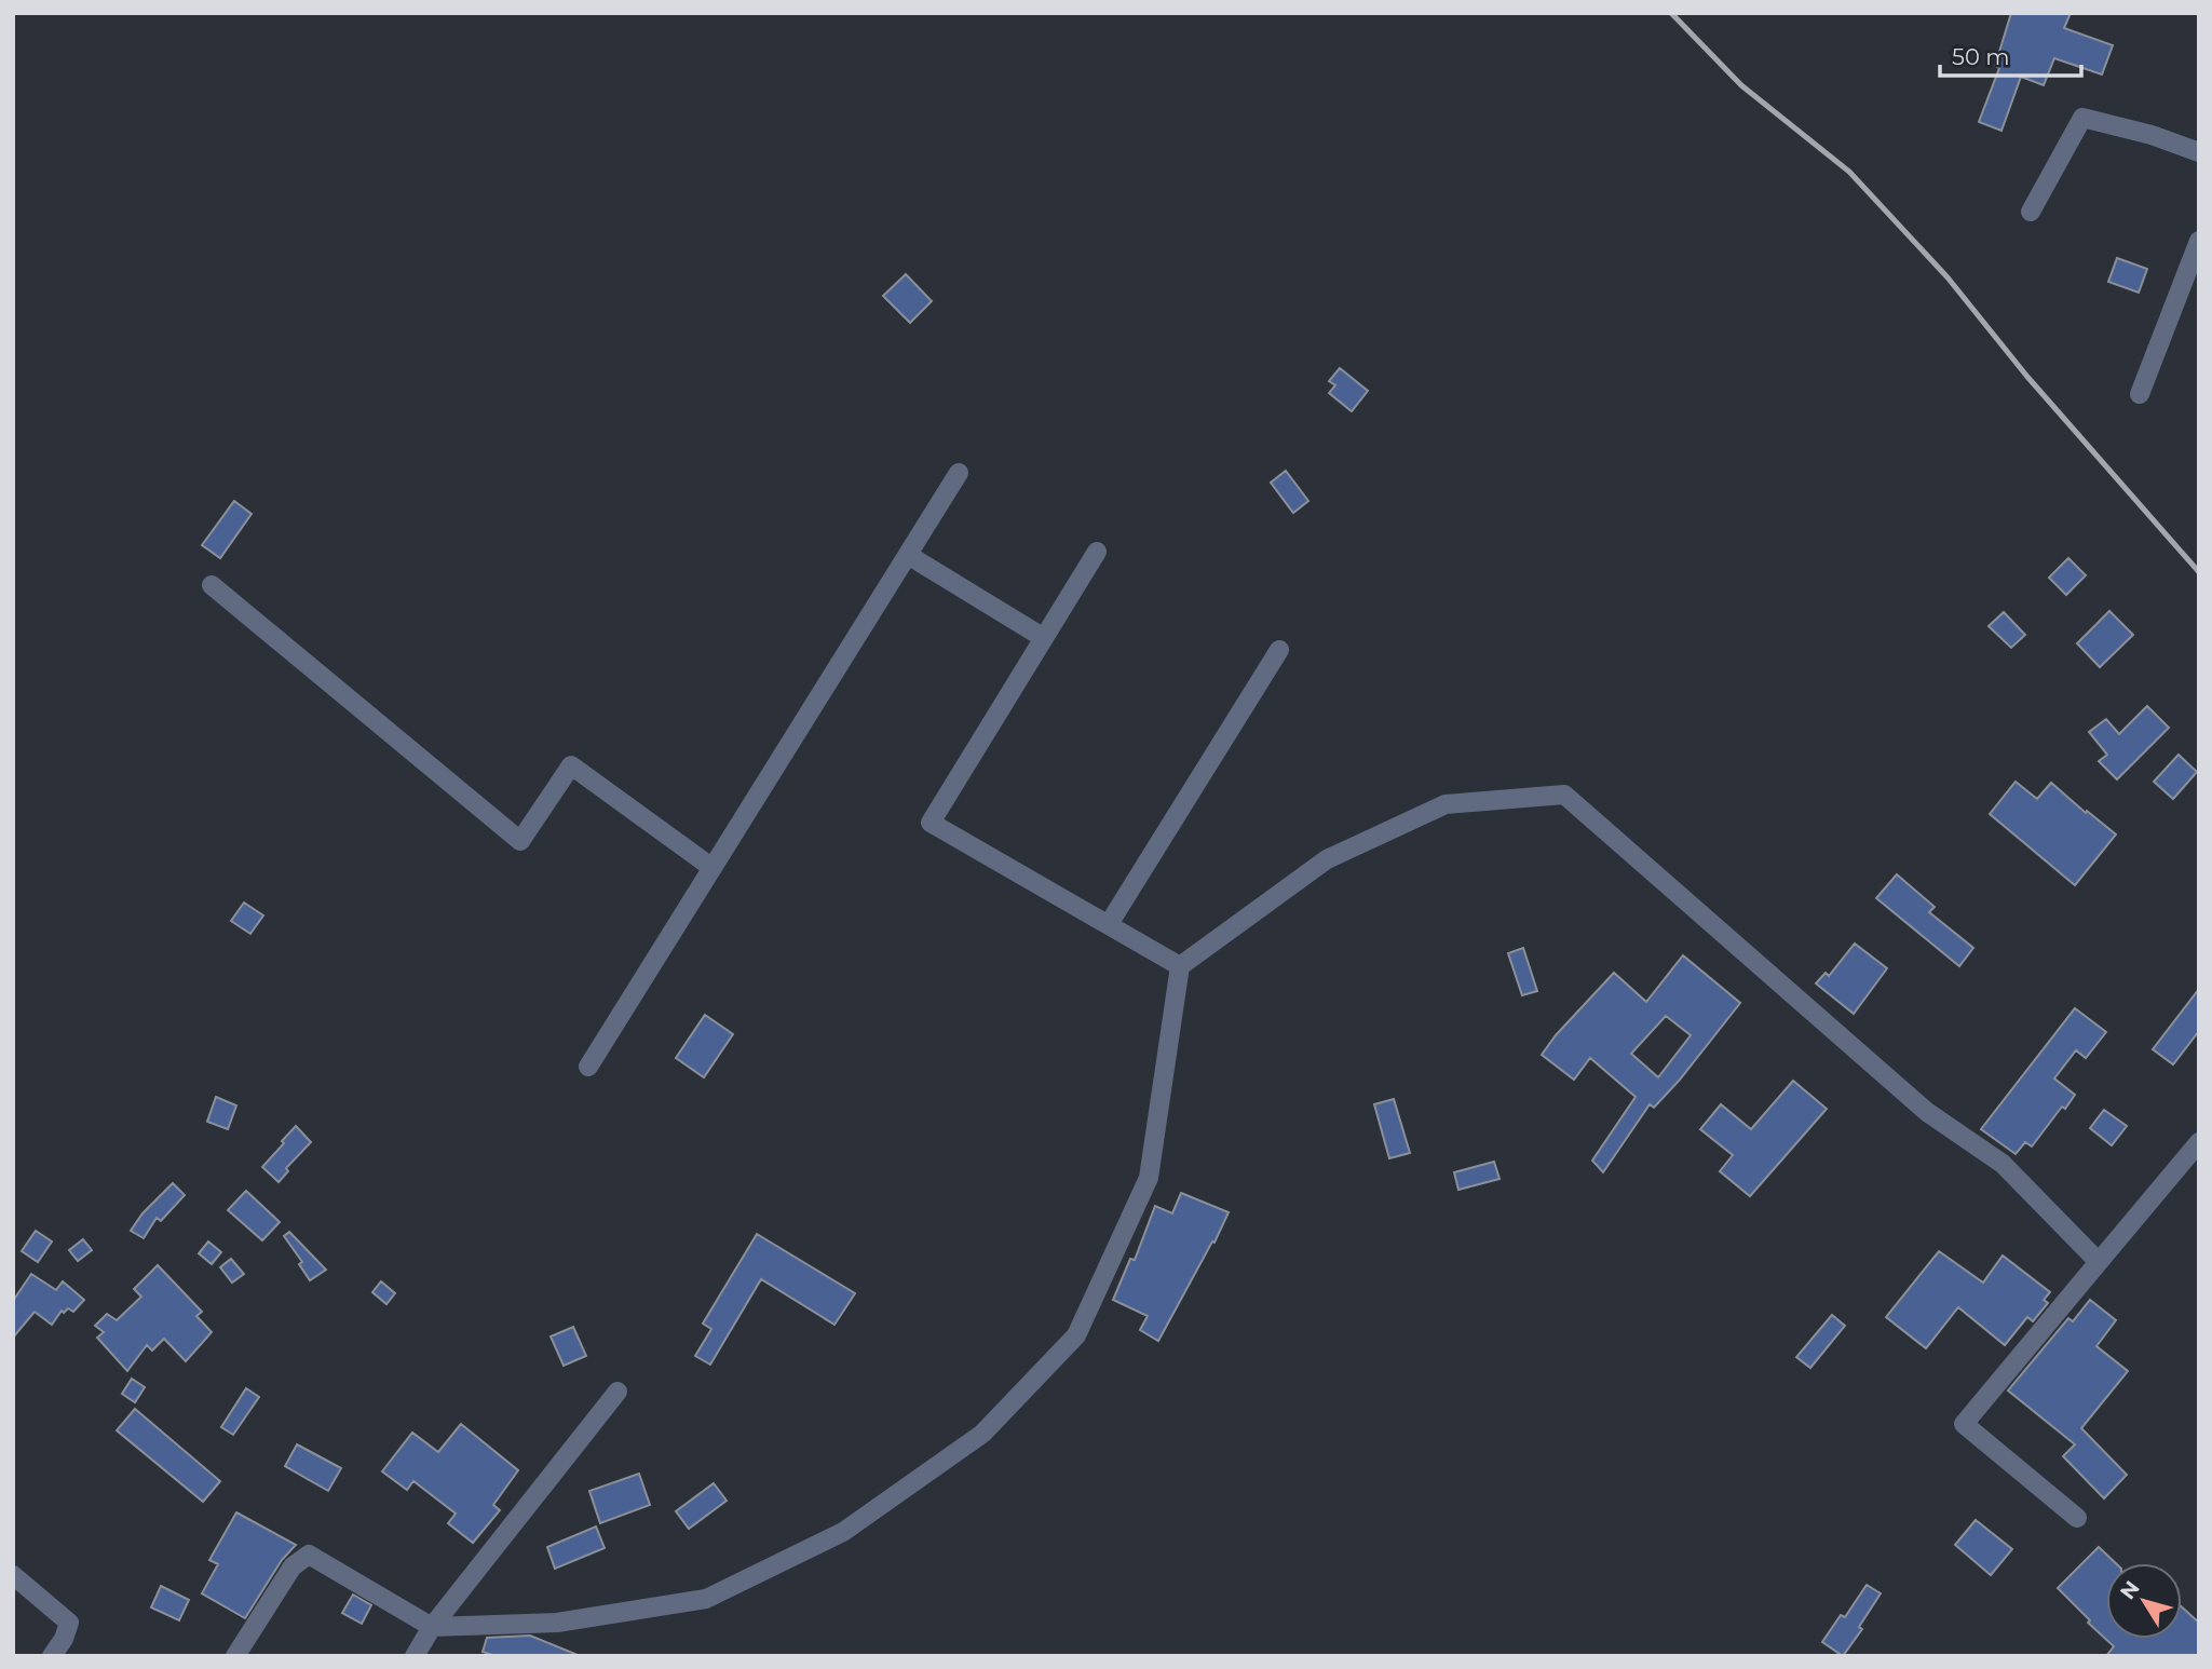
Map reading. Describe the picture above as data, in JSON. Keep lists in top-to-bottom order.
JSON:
{
  "scale_bar": "50 m",
  "north": "top left"
}
